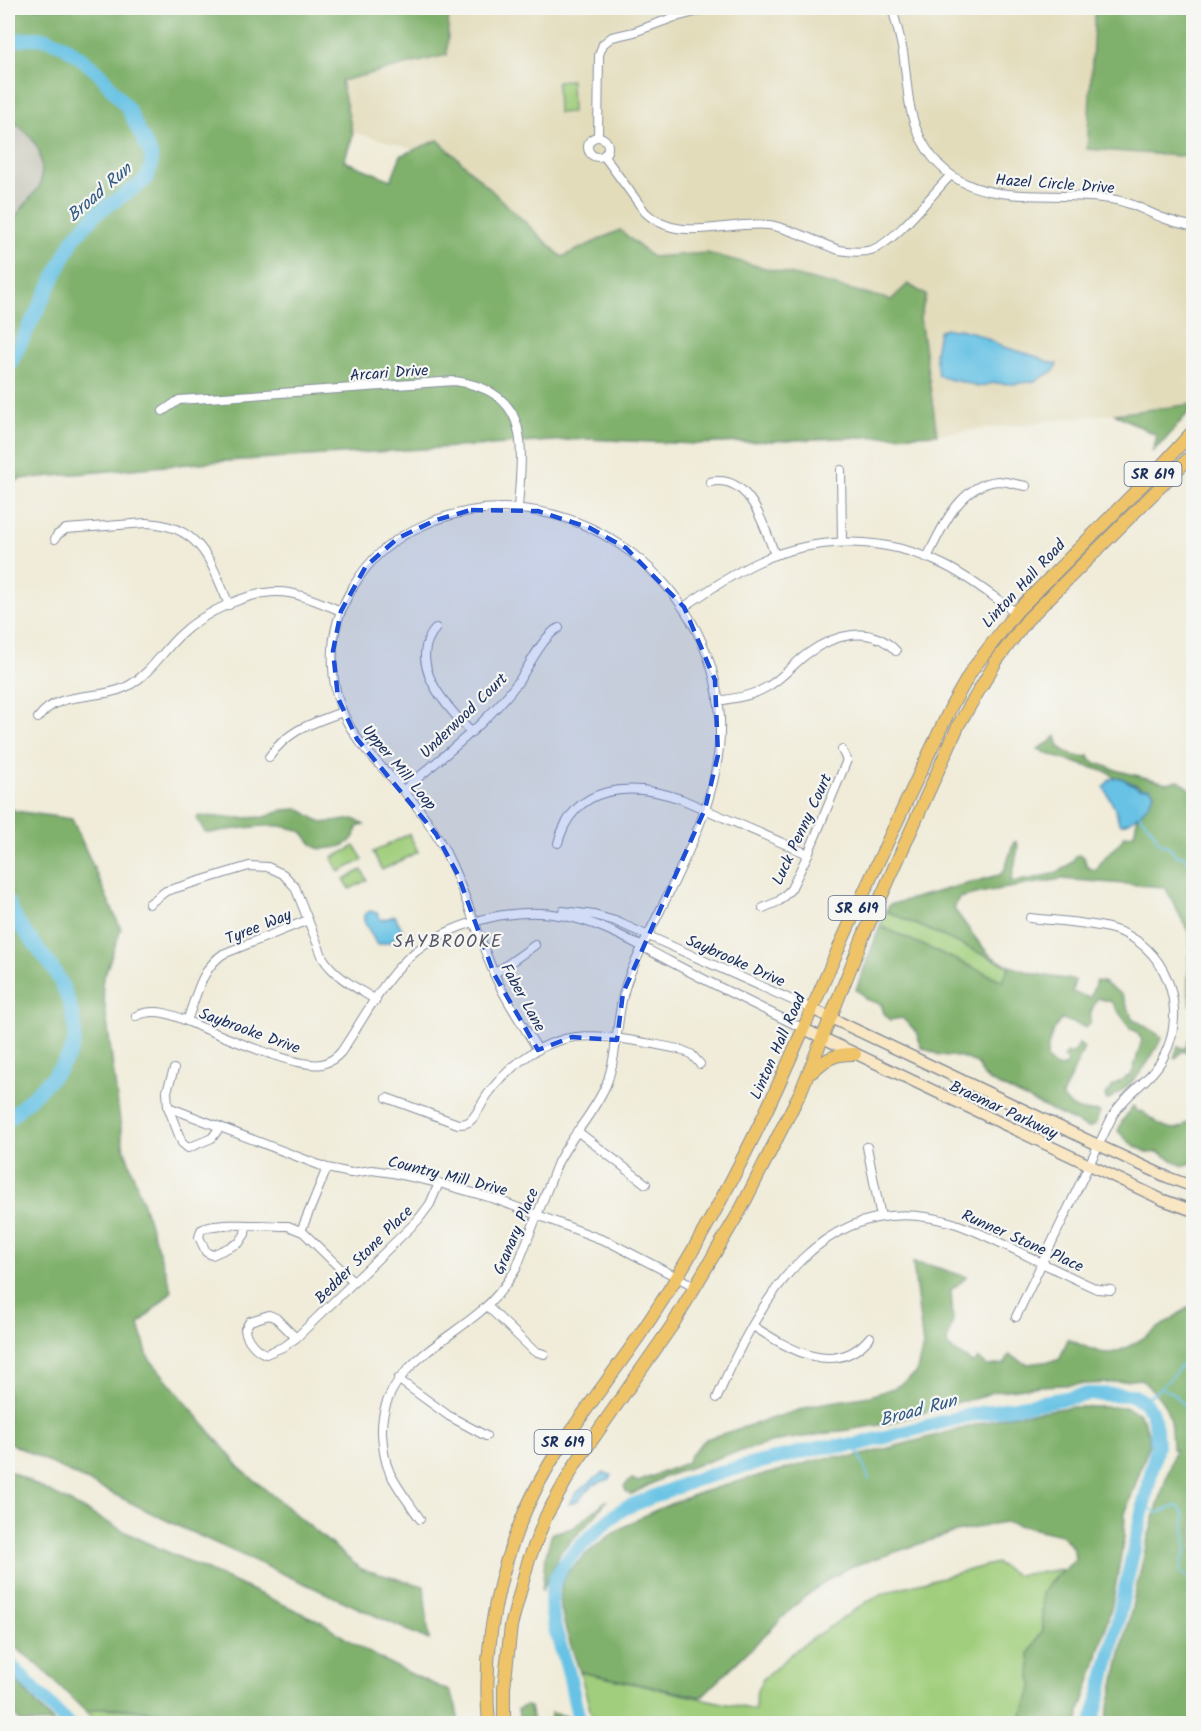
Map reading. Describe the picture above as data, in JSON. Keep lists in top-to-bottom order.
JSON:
{
  "streets": {
    "main road": ["SR 619", "Linton Hall Road"],
    "street": [
      "Hazel Circle Drive",
      "Arcari Drive",
      "Underwood Court",
      "Upper Mill Loop",
      "Luck Penny Court",
      "Tyree Way",
      "Saybrooke Drive",
      "Faber Lane",
      "Braemar Parkway",
      "Country Mill Drive",
      "Granary Place",
      "Runner Stone Place",
      "Bedder Stone Place"
    ]
  },
  "crossings": [
    ["Arcari Drive", "Upper Mill Loop"],
    ["Linton Hall Road", "Saybrooke Drive"],
    ["Linton Hall Road", "Braemar Parkway"],
    ["Linton Hall Road", "Country Mill Drive"],
    ["Underwood Court", "Upper Mill Loop"],
    ["Upper Mill Loop", "Saybrooke Drive"],
    ["Upper Mill Loop", "Faber Lane"],
    ["Upper Mill Loop", "Granary Place"],
    ["Tyree Way", "Saybrooke Drive"],
    ["Saybrooke Drive", "Faber Lane"],
    ["Saybrooke Drive", "Braemar Parkway"],
    ["Saybrooke Drive", "Granary Place"],
    ["Country Mill Drive", "Granary Place"],
    ["Country Mill Drive", "Bedder Stone Place"]
  ],
  "districts": ["SAYBROOKE"],
  "water": ["Broad Run"]
}
